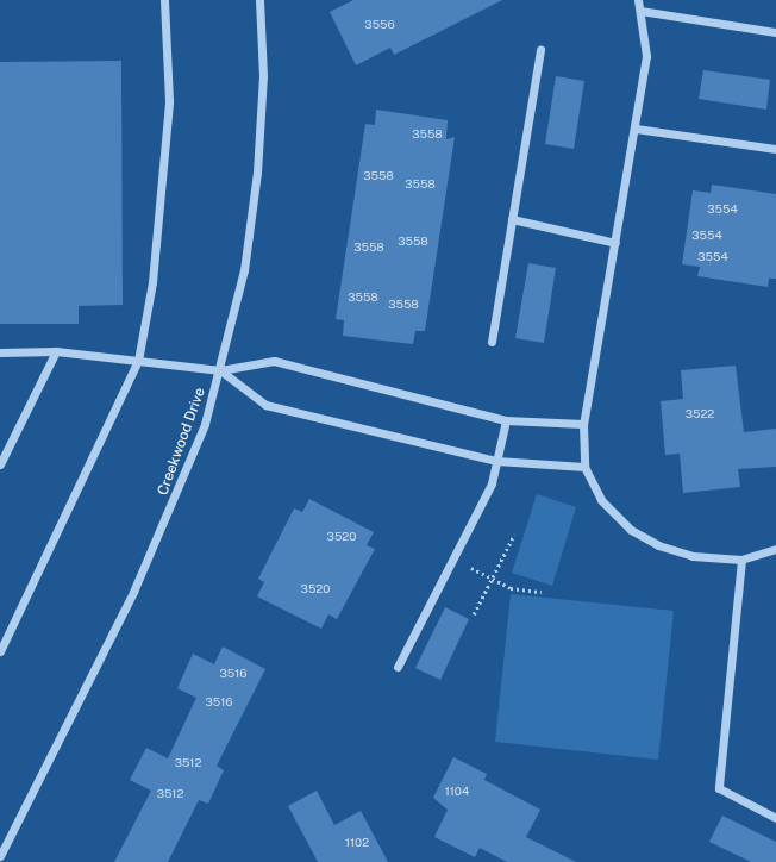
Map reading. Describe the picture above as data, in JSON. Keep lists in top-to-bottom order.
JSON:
{
  "streets": {
    "street": ["Creekwood Drive"]
  },
  "house_numbers": [
    "3556",
    "3558",
    "3558",
    "3558",
    "3554",
    "3554",
    "3558",
    "3558",
    "3554",
    "3558",
    "3558",
    "3522",
    "3520",
    "3520",
    "3516",
    "3516",
    "3512",
    "1104",
    "3512",
    "1102"
  ]
}
